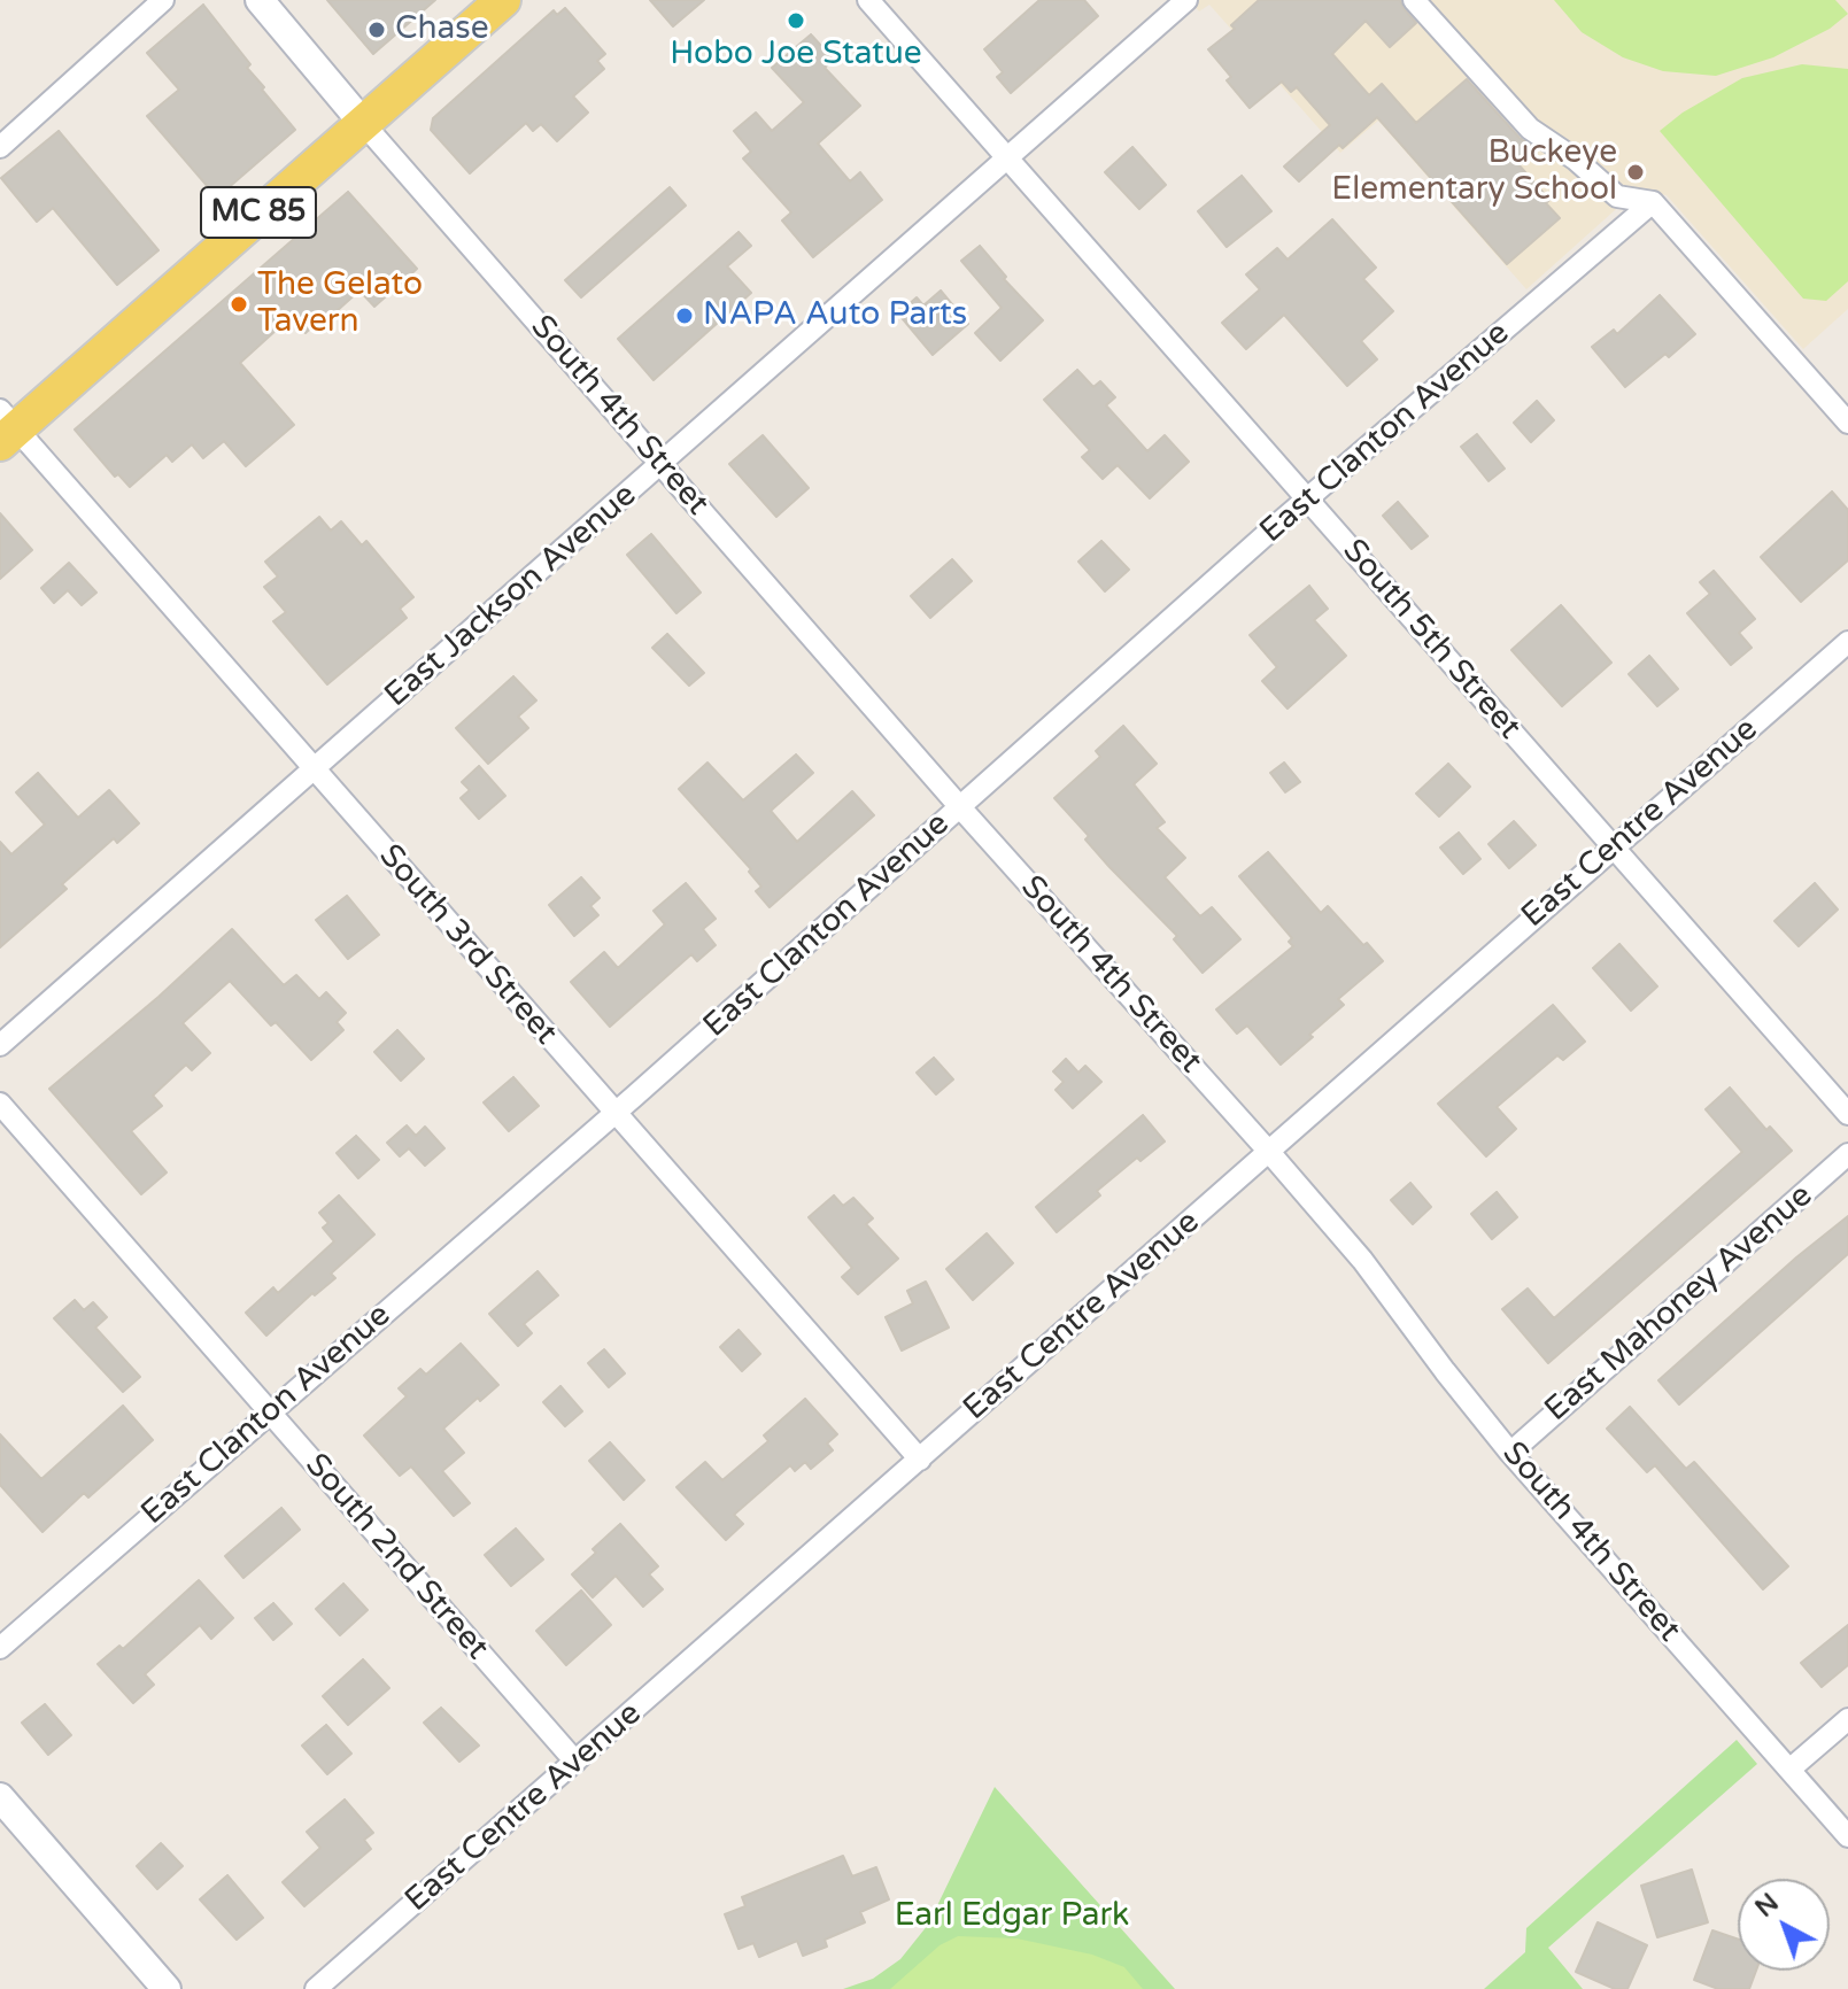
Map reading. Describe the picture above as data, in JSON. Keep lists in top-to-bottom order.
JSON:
{
  "streets": {
    "main road": ["MC 85"],
    "street": [
      "South 4th Street",
      "East Clanton Avenue",
      "East Jackson Avenue",
      "South 5th Street",
      "East Centre Avenue",
      "South 3rd Street",
      "East Mahoney Avenue",
      "South 2nd Street"
    ]
  },
  "crossings": [
    ["MC 85", "South 4th Street"],
    ["MC 85", "South 3rd Street"],
    ["South 4th Street", "East Clanton Avenue"],
    ["South 4th Street", "East Jackson Avenue"],
    ["South 4th Street", "East Centre Avenue"],
    ["South 4th Street", "East Mahoney Avenue"],
    ["East Clanton Avenue", "South 5th Street"],
    ["East Clanton Avenue", "South 3rd Street"],
    ["East Clanton Avenue", "South 2nd Street"],
    ["East Jackson Avenue", "South 5th Street"],
    ["East Jackson Avenue", "South 3rd Street"],
    ["South 5th Street", "East Centre Avenue"],
    ["East Centre Avenue", "South 3rd Street"],
    ["East Centre Avenue", "South 2nd Street"]
  ],
  "parks": ["Earl Edgar Park"],
  "places": [
    "Hobo Joe Statue",
    "Chase",
    "Buckeye Elementary School",
    "The Gelato Tavern",
    "NAPA Auto Parts"
  ],
  "north": "top left"
}
